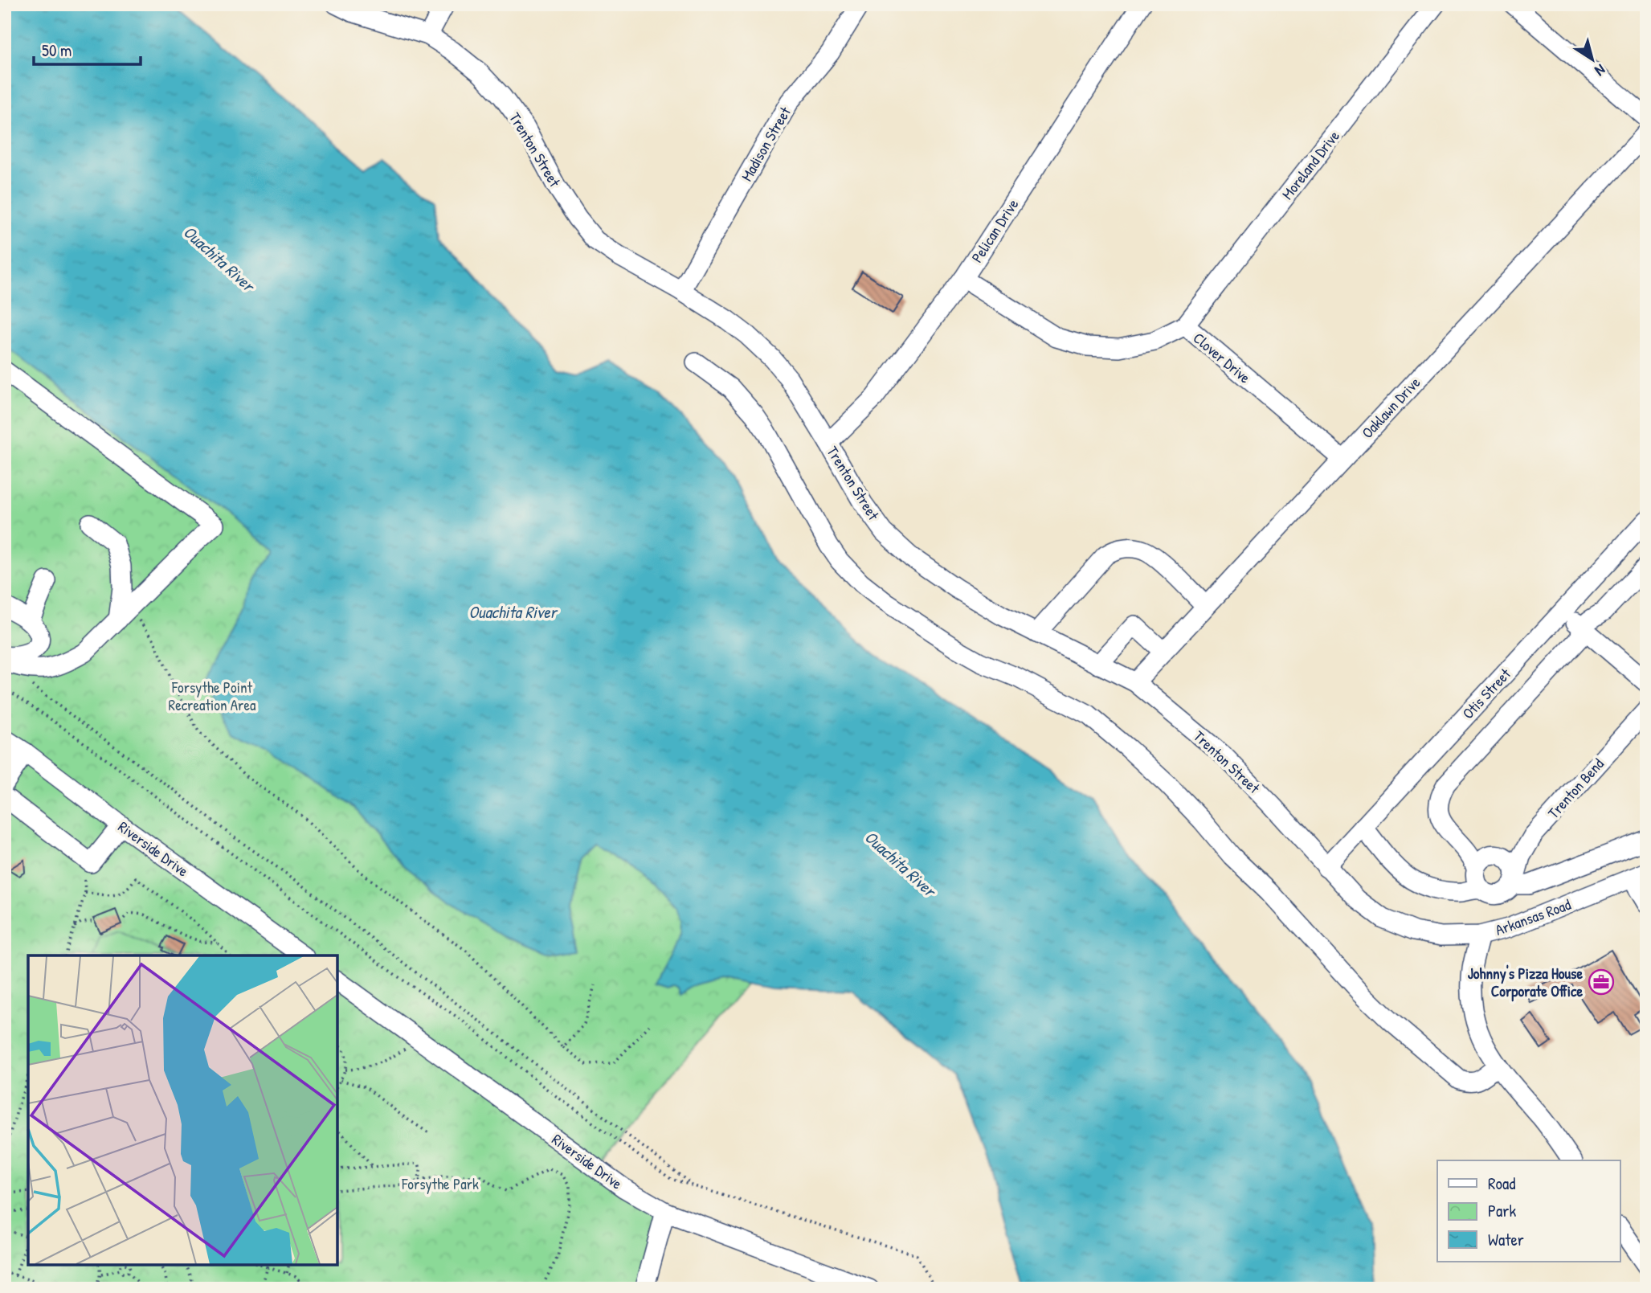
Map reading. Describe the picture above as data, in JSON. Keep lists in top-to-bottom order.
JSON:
{
  "streets": {
    "street": [
      "Madison Street",
      "Trenton Street",
      "Moreland Drive",
      "Pelican Drive",
      "Clover Drive",
      "Oaklawn Drive",
      "Otis Street",
      "Trenton Bend",
      "Riverside Drive",
      "Arkansas Road"
    ]
  },
  "crossings": [
    ["Madison Street", "Trenton Street"],
    ["Trenton Street", "Pelican Drive"],
    ["Trenton Street", "Oaklawn Drive"],
    ["Trenton Street", "Otis Street"],
    ["Trenton Street", "Arkansas Road"],
    ["Moreland Drive", "Clover Drive"],
    ["Pelican Drive", "Clover Drive"],
    ["Clover Drive", "Oaklawn Drive"]
  ],
  "water": ["Ouachita River"],
  "parks": ["Forsythe Point Recreation Area", "Forsythe Park"],
  "places": {
    "office": ["Johnny's Pizza House Corporate Office"]
  },
  "legend": ["Road", "Park", "Water"],
  "scale_bar": "50 m",
  "north": "bottom right"
}
